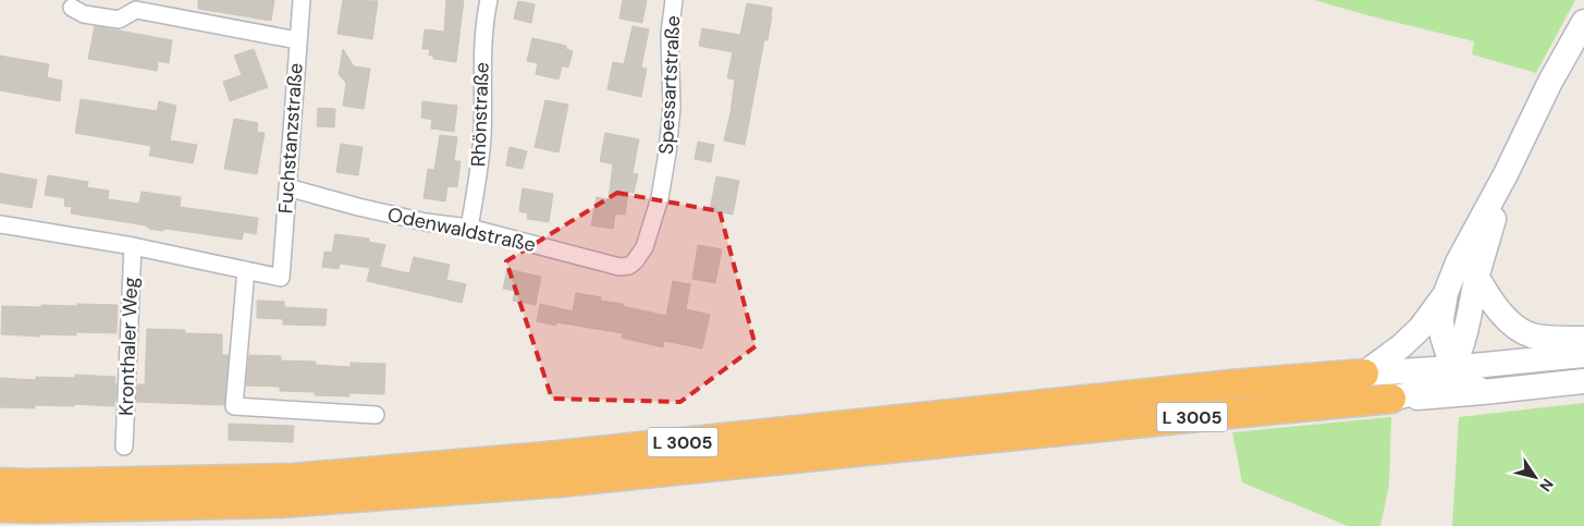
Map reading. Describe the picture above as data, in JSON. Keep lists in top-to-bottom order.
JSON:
{
  "streets": {
    "highway": ["L 3005"],
    "street": [
      "Spessartstraße",
      "Rhönstraße",
      "Fuchstanzstraße",
      "Odenwaldstraße",
      "Kronthaler Weg"
    ]
  },
  "crossings": [
    ["Spessartstraße", "Odenwaldstraße"],
    ["Rhönstraße", "Odenwaldstraße"],
    ["Fuchstanzstraße", "Odenwaldstraße"],
    ["Fuchstanzstraße", "Kronthaler Weg"]
  ],
  "north": "bottom right"
}
